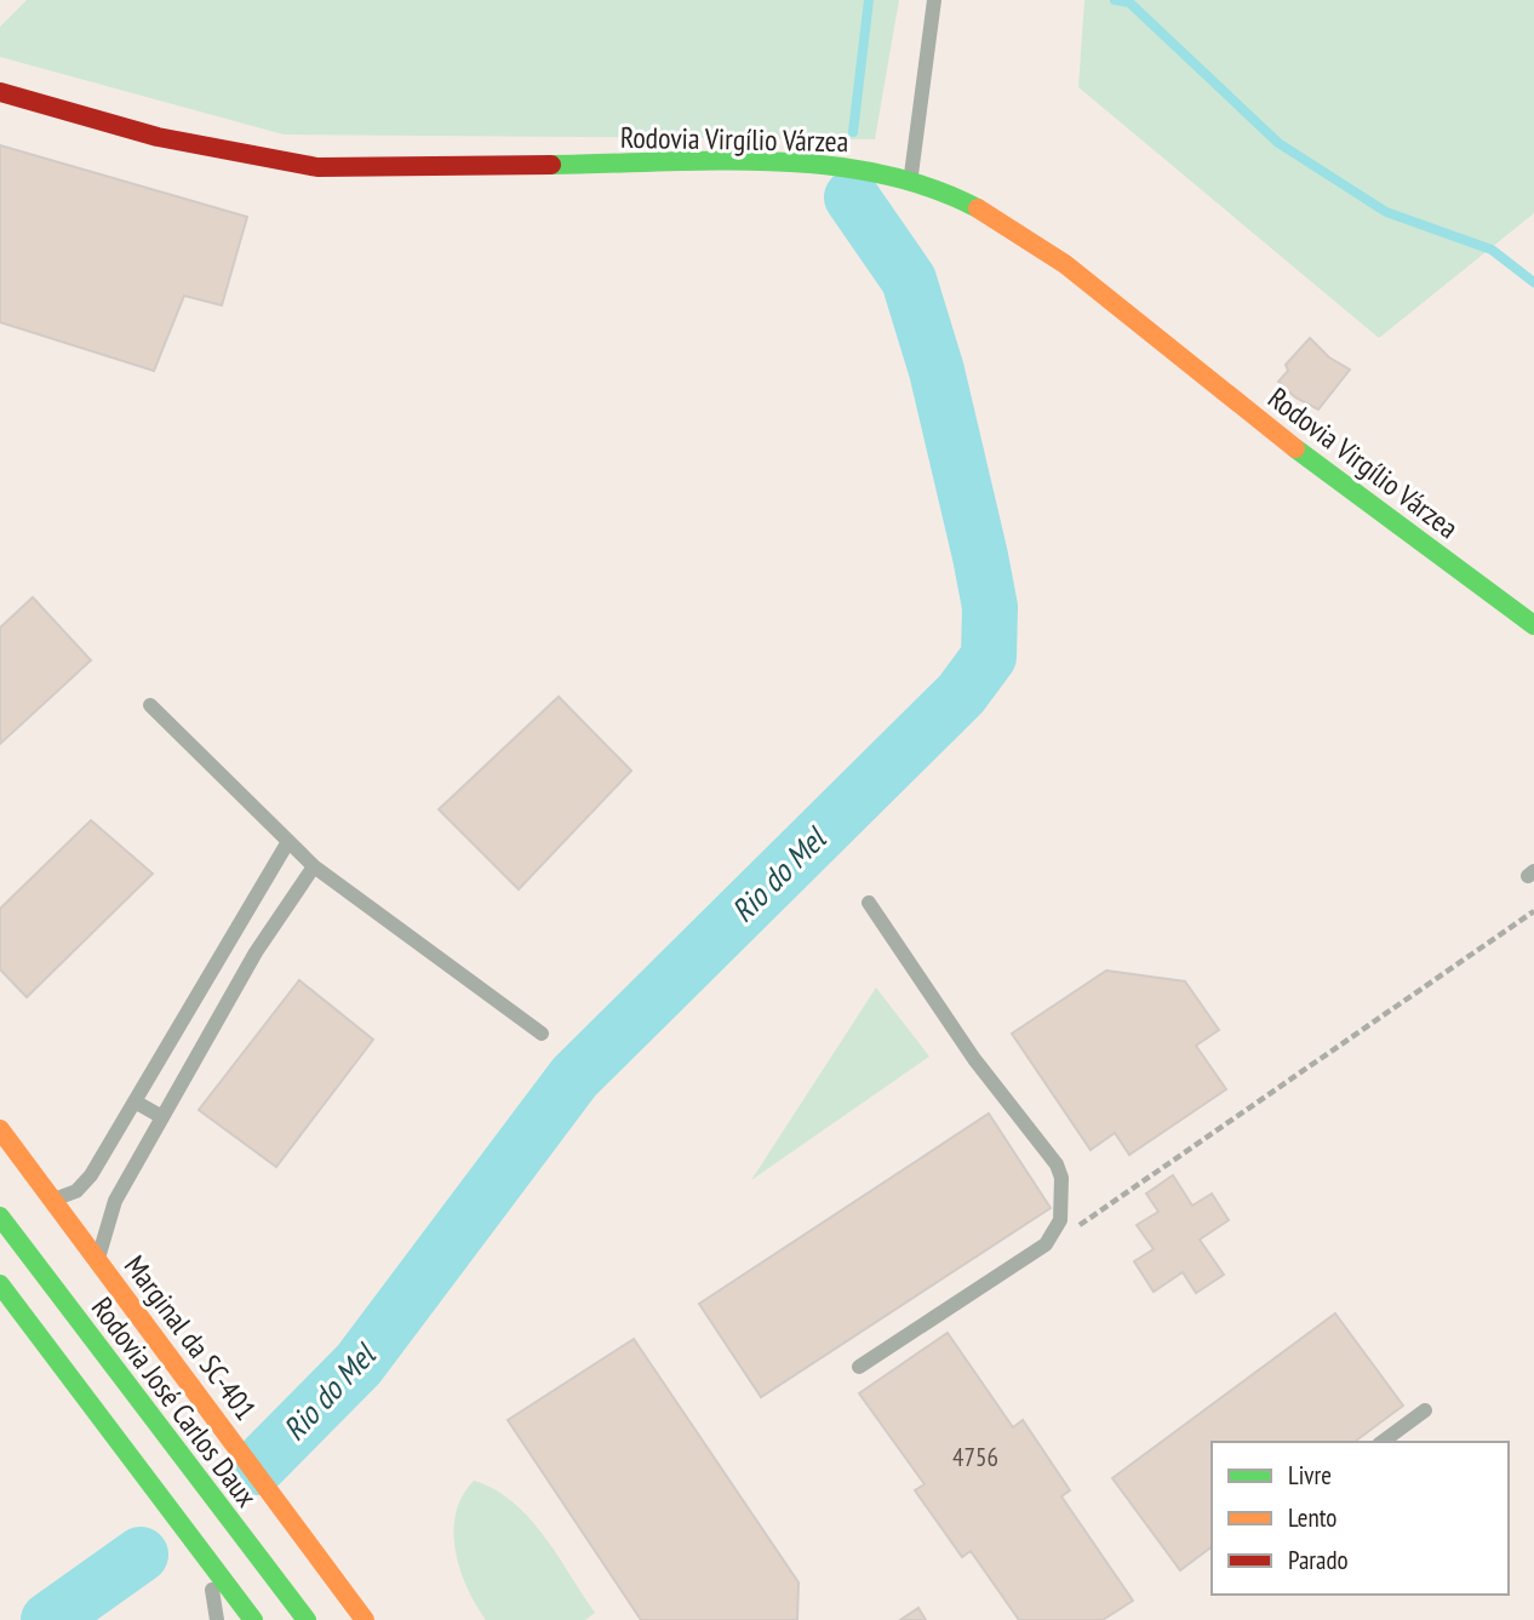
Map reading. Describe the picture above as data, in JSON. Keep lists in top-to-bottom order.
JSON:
{
  "streets": {
    "main road": ["Rodovia Virgílio Várzea", "Marginal da SC-401", "Rodovia José Carlos Daux"]
  },
  "water": ["Rio do Mel"],
  "house_numbers": ["4756"],
  "legend": ["Livre", "Lento", "Parado"]
}
